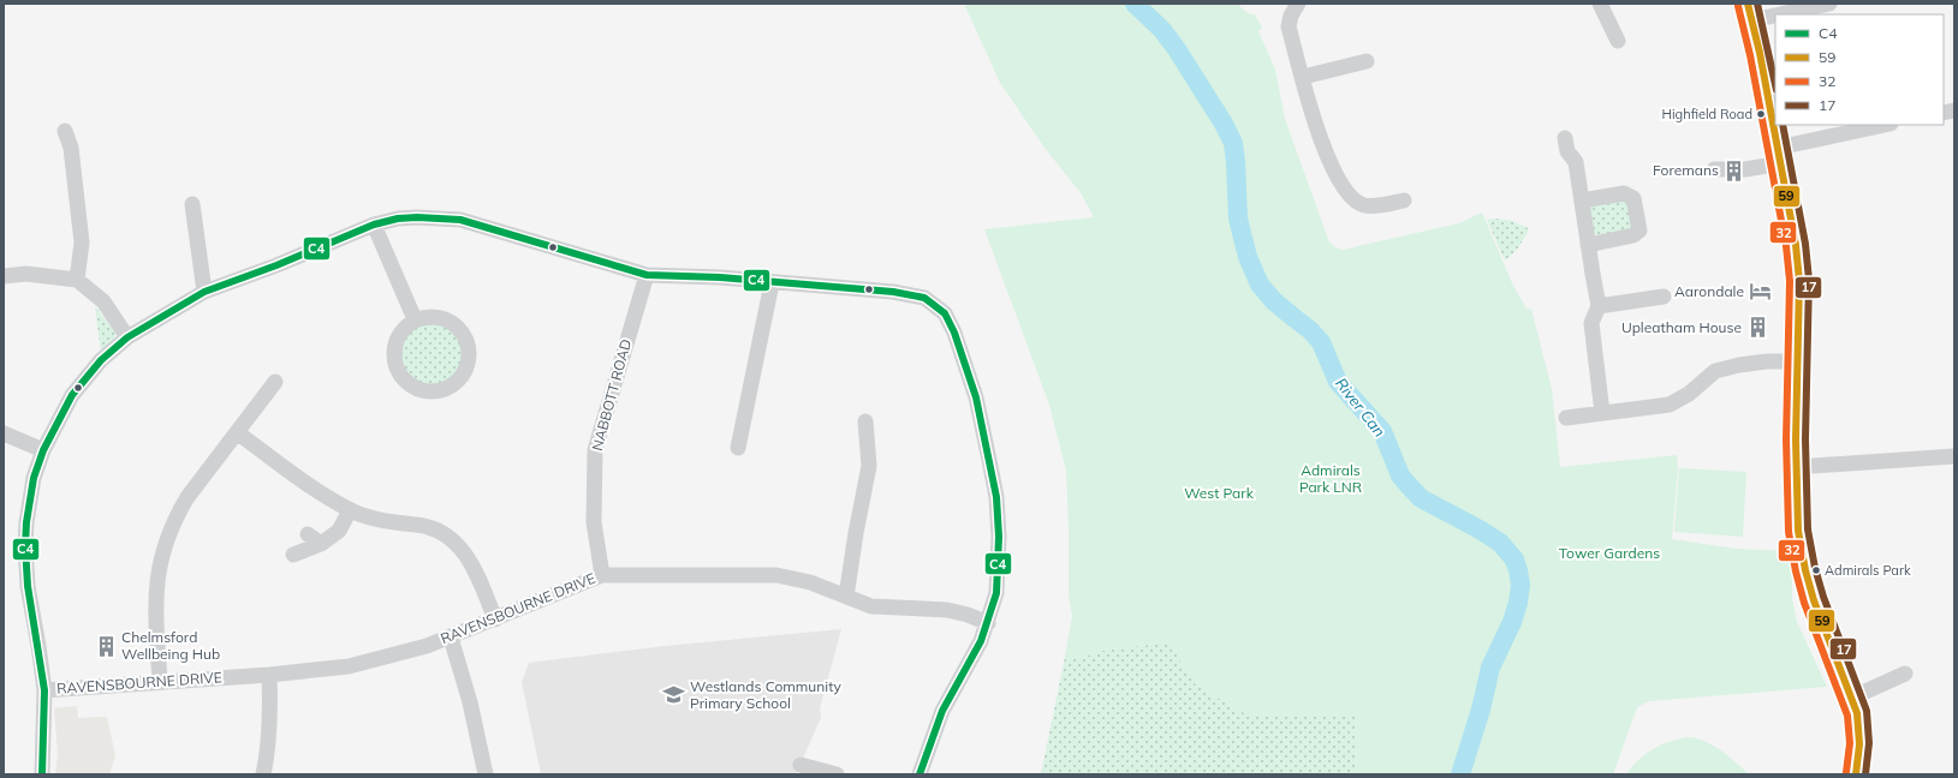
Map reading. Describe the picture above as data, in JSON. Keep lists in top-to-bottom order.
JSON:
{
  "streets": {
    "street": ["NABBOTT ROAD", "RAVENSBOURNE DRIVE"]
  },
  "crossings": [
    ["NABBOTT ROAD", "RAVENSBOURNE DRIVE"]
  ],
  "water": ["River Can"],
  "parks": ["Admirals Park LNR", "West Park", "Tower Gardens"],
  "places": {
    "other": ["Highfield Road", "Admirals Park"],
    "building": ["Foremans", "Upleatham House", "Chelmsford Wellbeing Hub"],
    "hotel": ["Aarondale"],
    "school or university": ["Westlands Community Primary School"]
  },
  "lines": [
    "transit line 59",
    "transit line 17",
    "transit line 32",
    "transit line C4"
  ],
  "legend": [
    "C4",
    "59",
    "32",
    "17"
  ]
}
